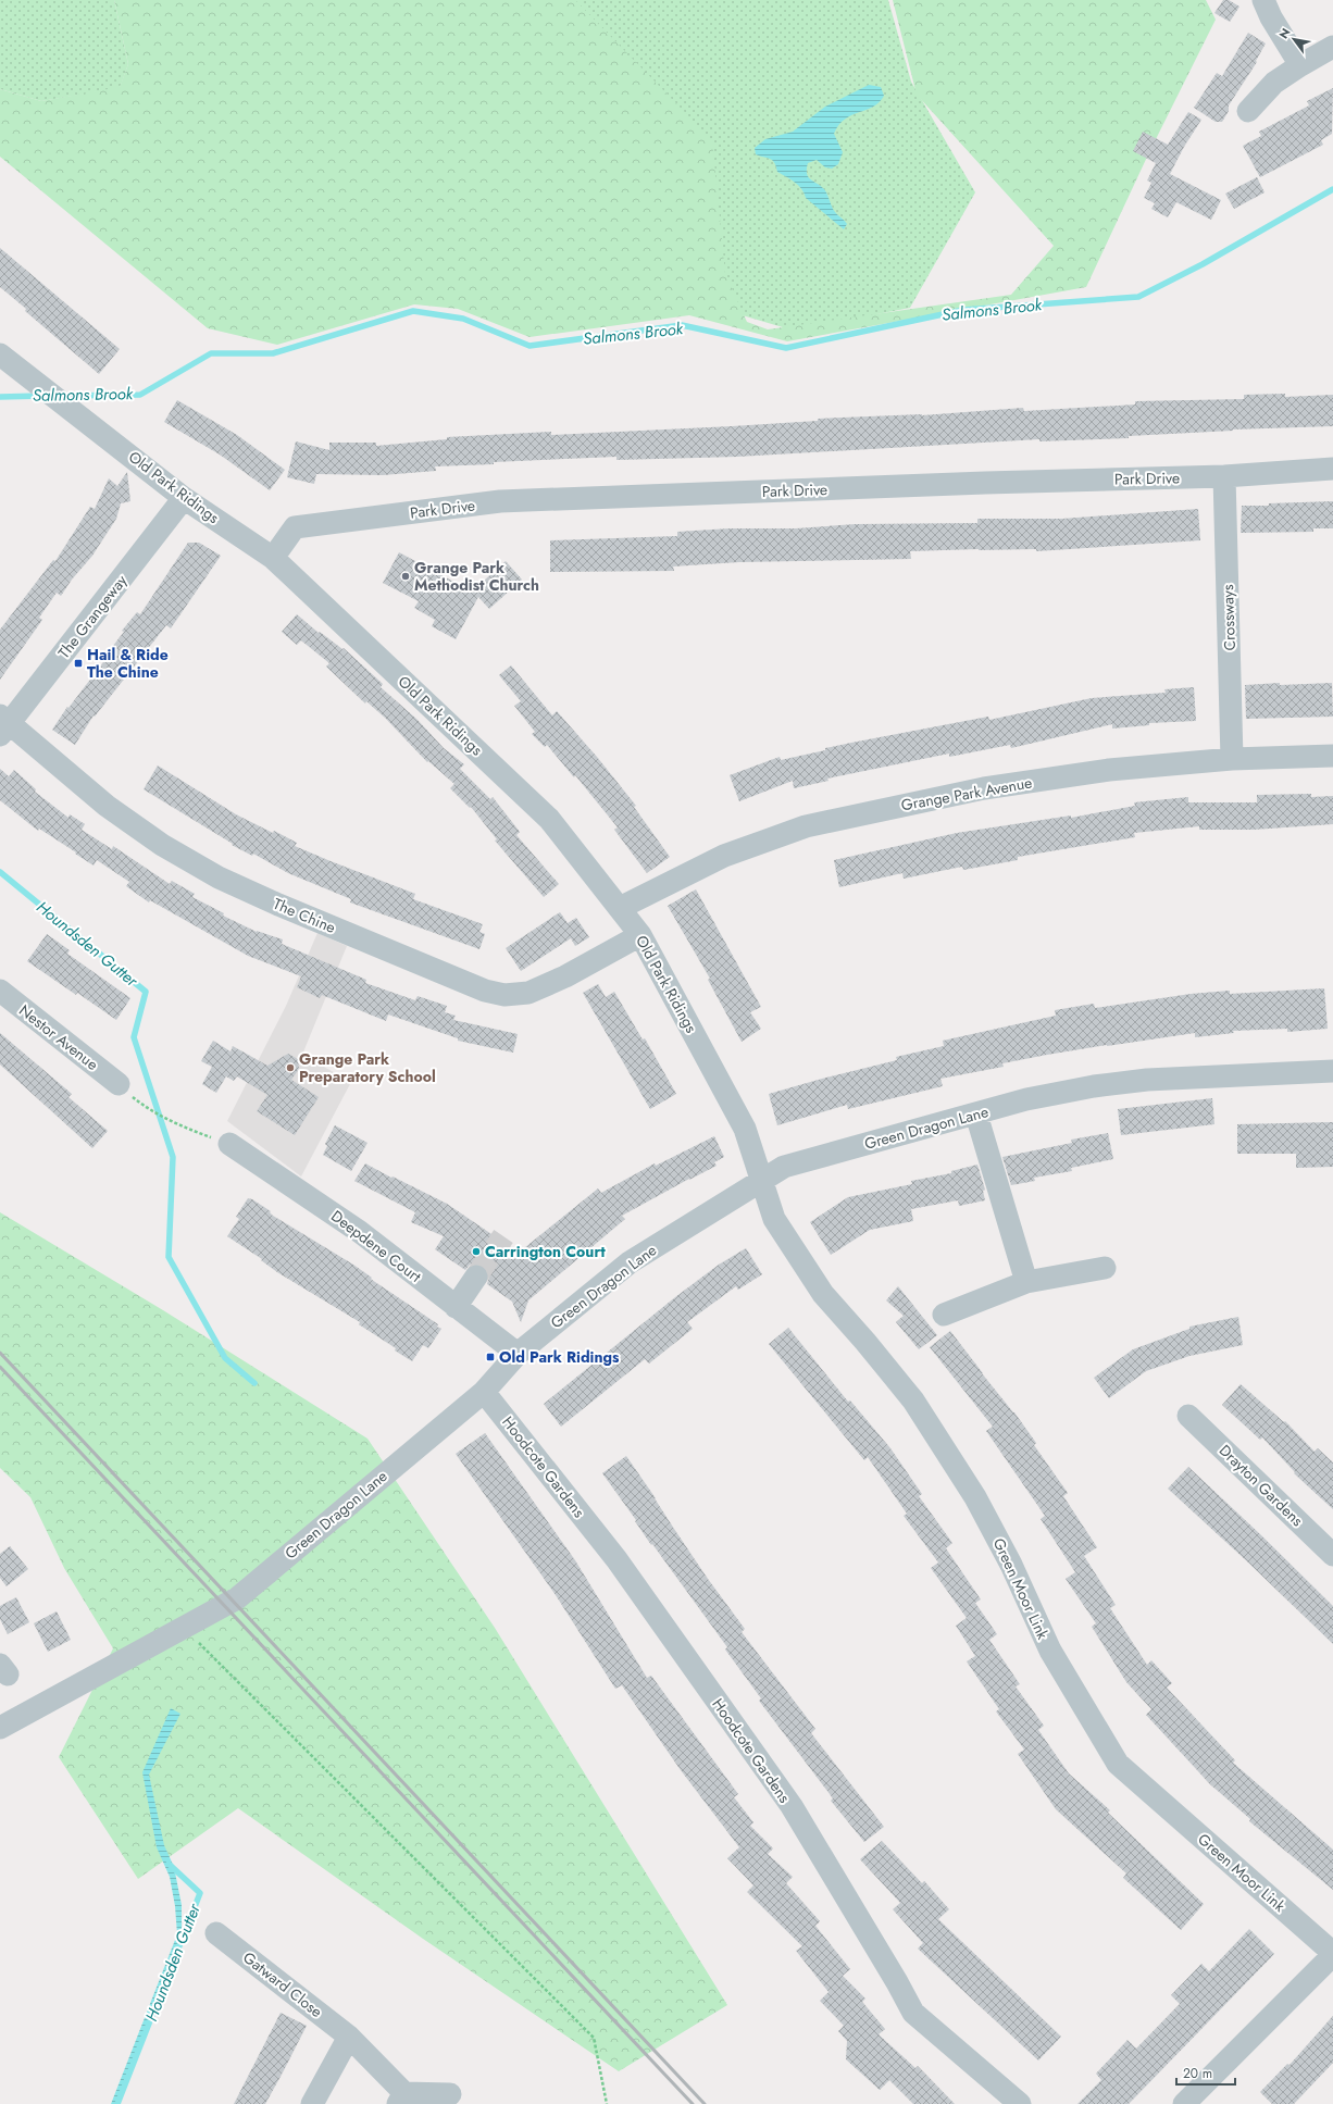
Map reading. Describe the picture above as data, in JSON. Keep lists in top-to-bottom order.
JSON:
{
  "streets": {
    "street": [
      "Park Drive",
      "Old Park Ridings",
      "The Grangeway",
      "Crossways",
      "Grange Park Avenue",
      "The Chine",
      "Nestor Avenue",
      "Green Dragon Lane",
      "Deepdene Court",
      "Hoodcote Gardens",
      "Drayton Gardens",
      "Green Moor Link",
      "Gatward Close"
    ]
  },
  "crossings": [
    ["Park Drive", "Old Park Ridings"],
    ["Park Drive", "Crossways"],
    ["Old Park Ridings", "The Grangeway"],
    ["Old Park Ridings", "Grange Park Avenue"],
    ["Old Park Ridings", "The Chine"],
    ["Old Park Ridings", "Green Dragon Lane"],
    ["Old Park Ridings", "Green Moor Link"],
    ["The Grangeway", "The Chine"],
    ["Crossways", "Grange Park Avenue"],
    ["Green Dragon Lane", "Deepdene Court"],
    ["Green Dragon Lane", "Hoodcote Gardens"],
    ["Green Dragon Lane", "Green Moor Link"]
  ],
  "water": ["Salmons Brook", "Houndsden Gutter"],
  "places": {
    "other": ["Grange Park Methodist Church", "Grange Park Preparatory School", "Carrington Court"],
    "transit": ["Hail & Ride The Chine", "Old Park Ridings"]
  },
  "scale_bar": "20 m",
  "north": "top left"
}
